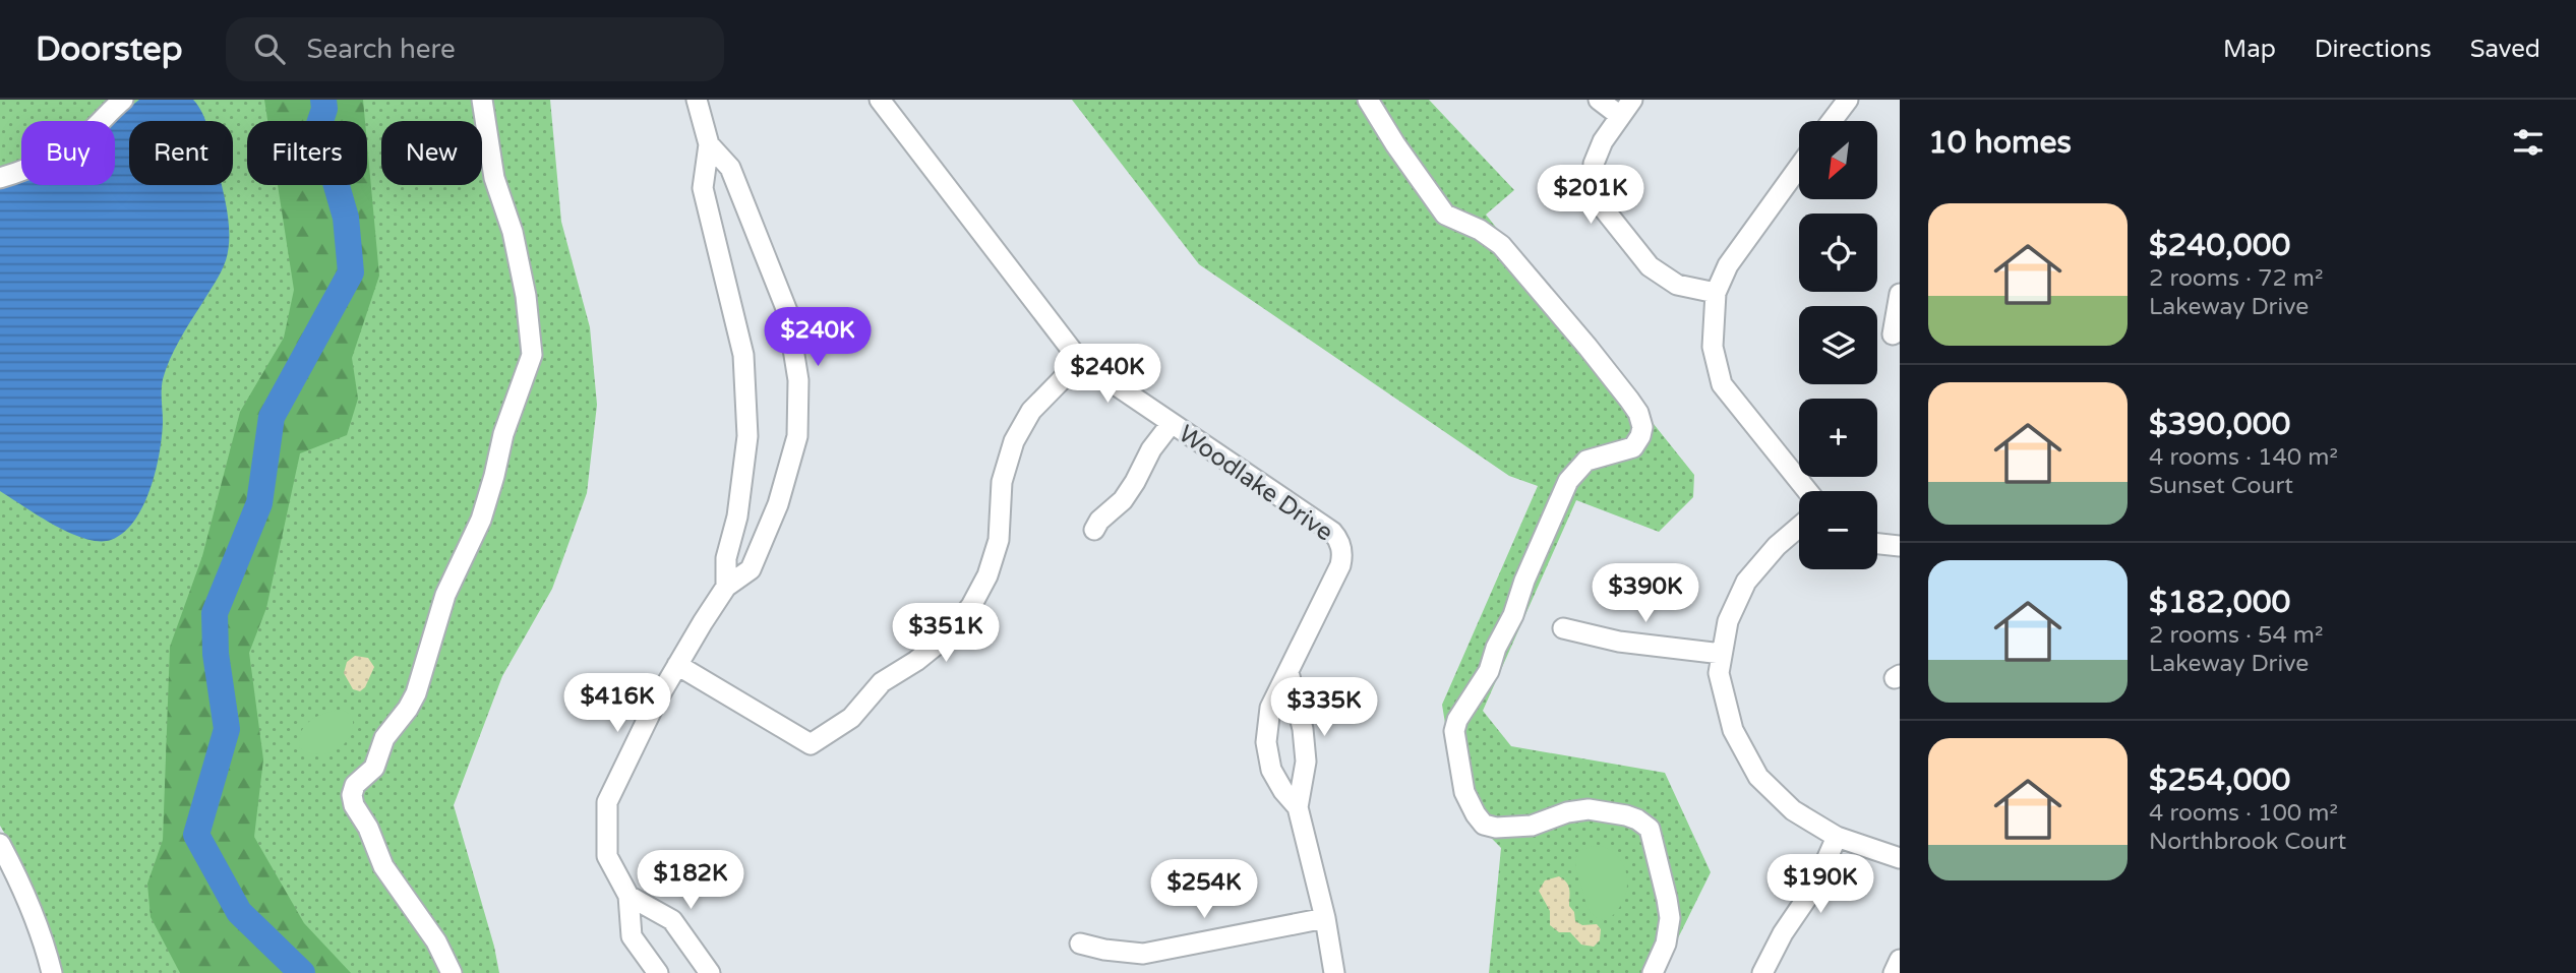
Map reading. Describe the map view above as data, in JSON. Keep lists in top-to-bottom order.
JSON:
{
  "streets": {
    "street": ["Woodlake Drive"]
  },
  "north": "bottom left",
  "page": {
    "header": "Doorstep",
    "search": "Search here",
    "nav": ["Map", "Directions", "Saved"],
    "heading": "10 homes",
    "map_buttons": ["+", "−"],
    "chip": [
      "Buy",
      "Rent",
      "Filters",
      "New"
    ],
    "price": [
      "$201K",
      "$240K",
      "$240K",
      "$390K",
      "$351K",
      "$416K",
      "$335K",
      "$182K",
      "$190K",
      "$254K"
    ],
    "list": [
      {
        "name": "$240,000",
        "note": "2 rooms · 72 m² · Lakeway Drive"
      },
      {
        "name": "$390,000",
        "note": "4 rooms · 140 m² · Sunset Court"
      },
      {
        "name": "$182,000",
        "note": "2 rooms · 54 m² · Lakeway Drive"
      },
      {
        "name": "$254,000",
        "note": "4 rooms · 100 m² · Northbrook Court"
      }
    ]
  }
}
